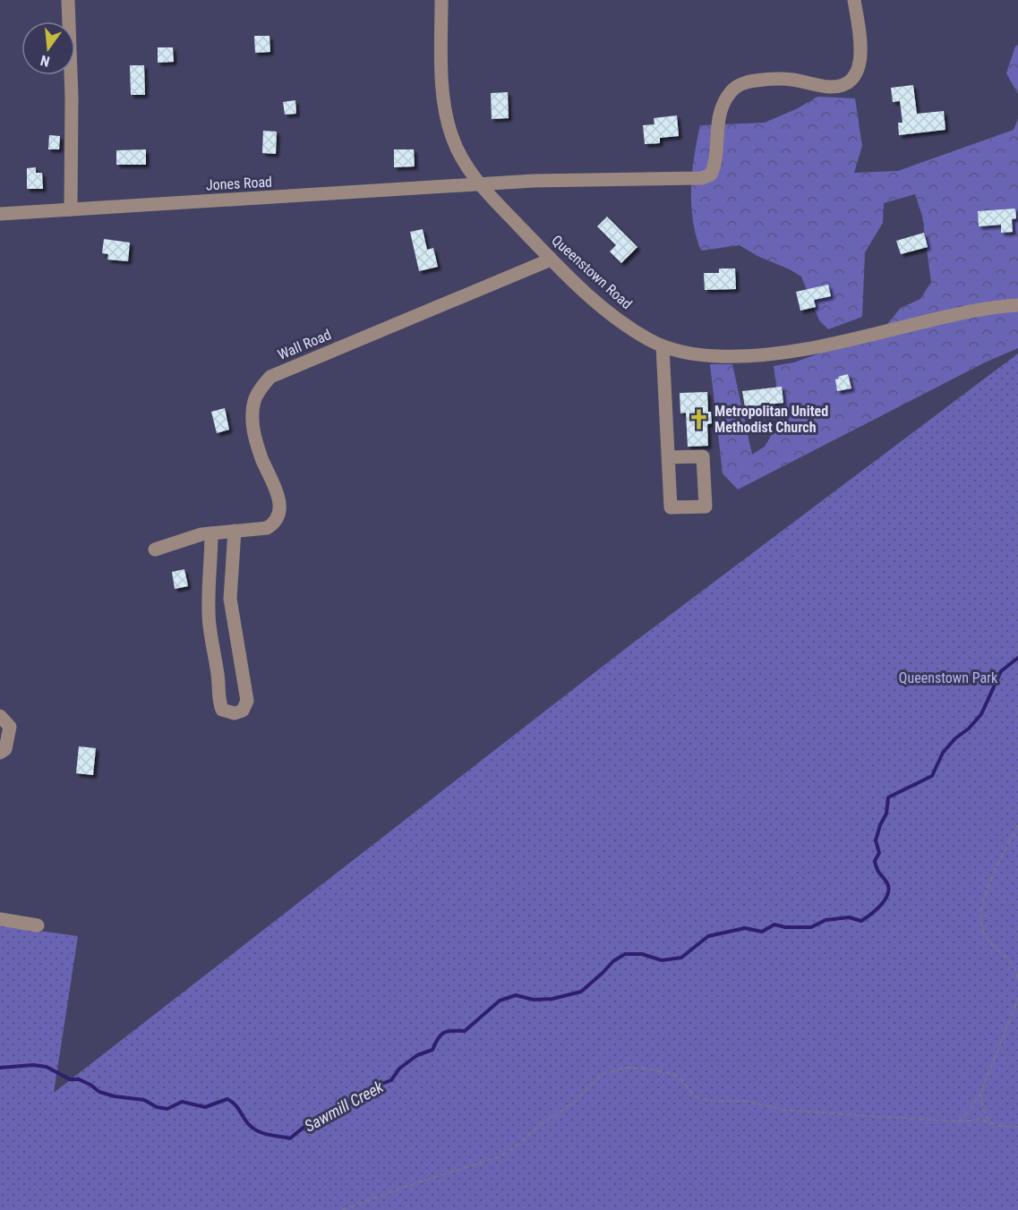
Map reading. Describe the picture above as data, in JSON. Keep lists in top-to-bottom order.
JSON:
{
  "streets": {
    "street": ["Jones Road", "Queenstown Road", "Wall Road"]
  },
  "crossings": [
    ["Jones Road", "Queenstown Road"],
    ["Queenstown Road", "Wall Road"]
  ],
  "water": ["Sawmill Creek"],
  "parks": ["Queenstown Park"],
  "places": {
    "church": ["Metropolitan United Methodist Church"]
  },
  "north": "bottom"
}
